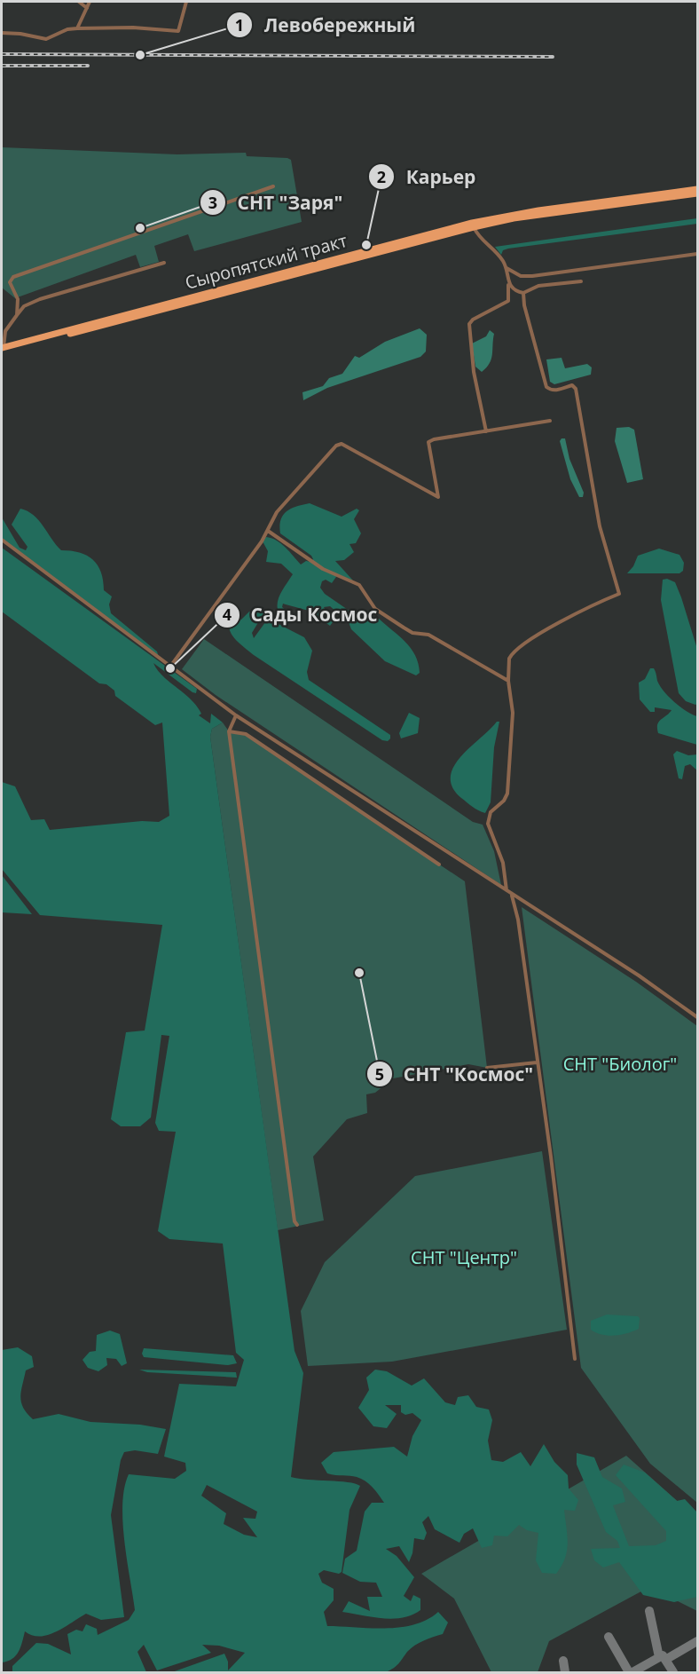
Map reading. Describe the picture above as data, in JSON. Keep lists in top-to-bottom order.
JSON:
{
  "streets": {
    "main road": ["Сыропятский тракт"]
  },
  "parks": ["СНТ \"Биолог\"", "СНТ \"Центр\""],
  "places": [
    "Левобережный",
    "СНТ \"Заря\"",
    "Карьер",
    "Сады Космос",
    "СНТ \"Космос\""
  ]
}
